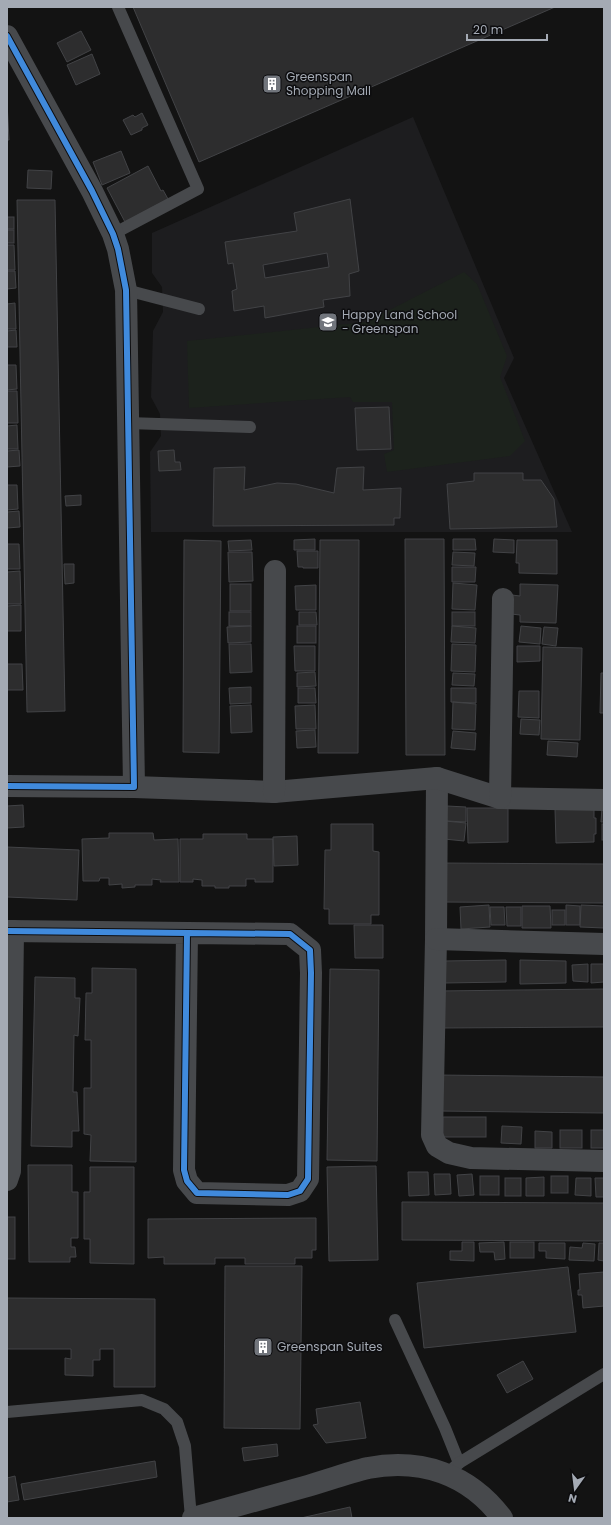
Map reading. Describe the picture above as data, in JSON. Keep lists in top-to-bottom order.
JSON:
{
  "places": {
    "building": ["Greenspan Shopping Mall", "Greenspan Suites"],
    "school or university": ["Happy Land School - Greenspan"]
  },
  "scale_bar": "20 m",
  "north": "bottom"
}
